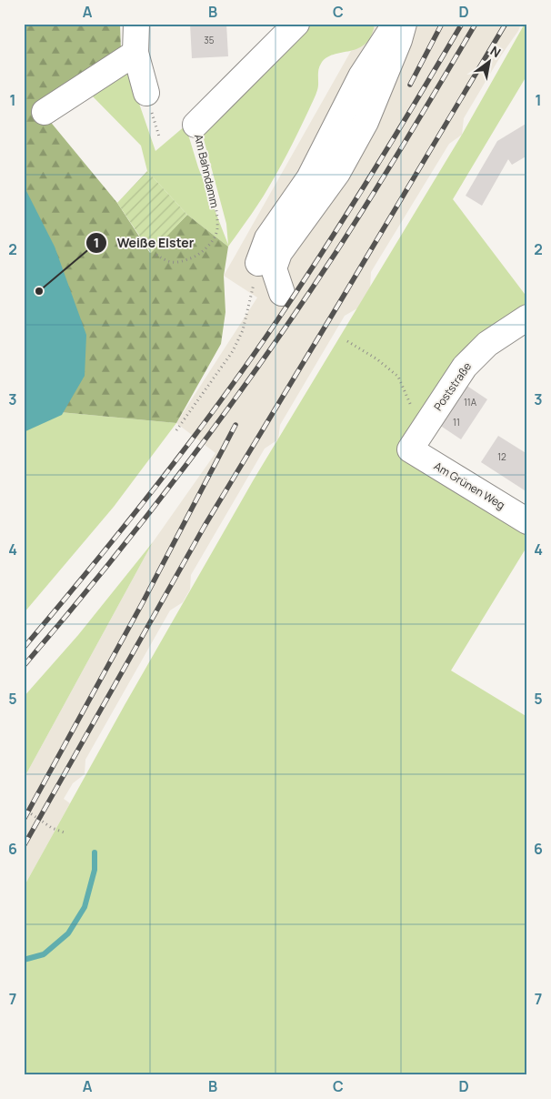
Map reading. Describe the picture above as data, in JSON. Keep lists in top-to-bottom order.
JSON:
{
  "streets": {
    "street": ["Am Bahndamm", "Poststraße", "Am Grünen Weg"]
  },
  "crossings": [
    ["Poststraße", "Am Grünen Weg"]
  ],
  "places": ["Weiße Elster"],
  "house_numbers": [
    "35",
    "11A",
    "11",
    "12"
  ],
  "north": "top right",
  "grid": {
    "columns": [
      "A",
      "B",
      "C",
      "D"
    ],
    "rows": [
      "1",
      "2",
      "3",
      "4",
      "5",
      "6",
      "7"
    ]
  }
}
